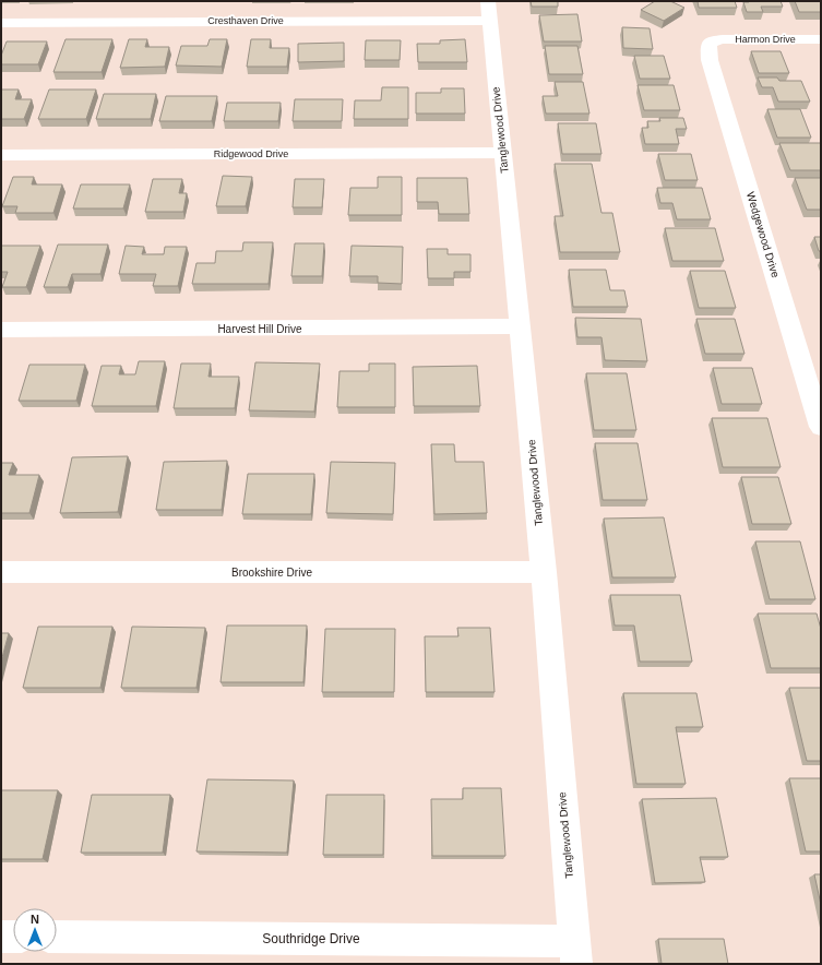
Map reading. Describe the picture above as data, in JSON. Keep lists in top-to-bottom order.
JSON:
{
  "streets": {
    "street": [
      "Cresthaven Drive",
      "Harmon Drive",
      "Tanglewood Drive",
      "Ridgewood Drive",
      "Wedgewood Drive",
      "Harvest Hill Drive",
      "Brookshire Drive",
      "Southridge Drive"
    ]
  },
  "crossings": [
    ["Cresthaven Drive", "Tanglewood Drive"],
    ["Harmon Drive", "Wedgewood Drive"],
    ["Tanglewood Drive", "Ridgewood Drive"],
    ["Tanglewood Drive", "Harvest Hill Drive"],
    ["Tanglewood Drive", "Brookshire Drive"],
    ["Tanglewood Drive", "Southridge Drive"]
  ],
  "north": "top"
}
